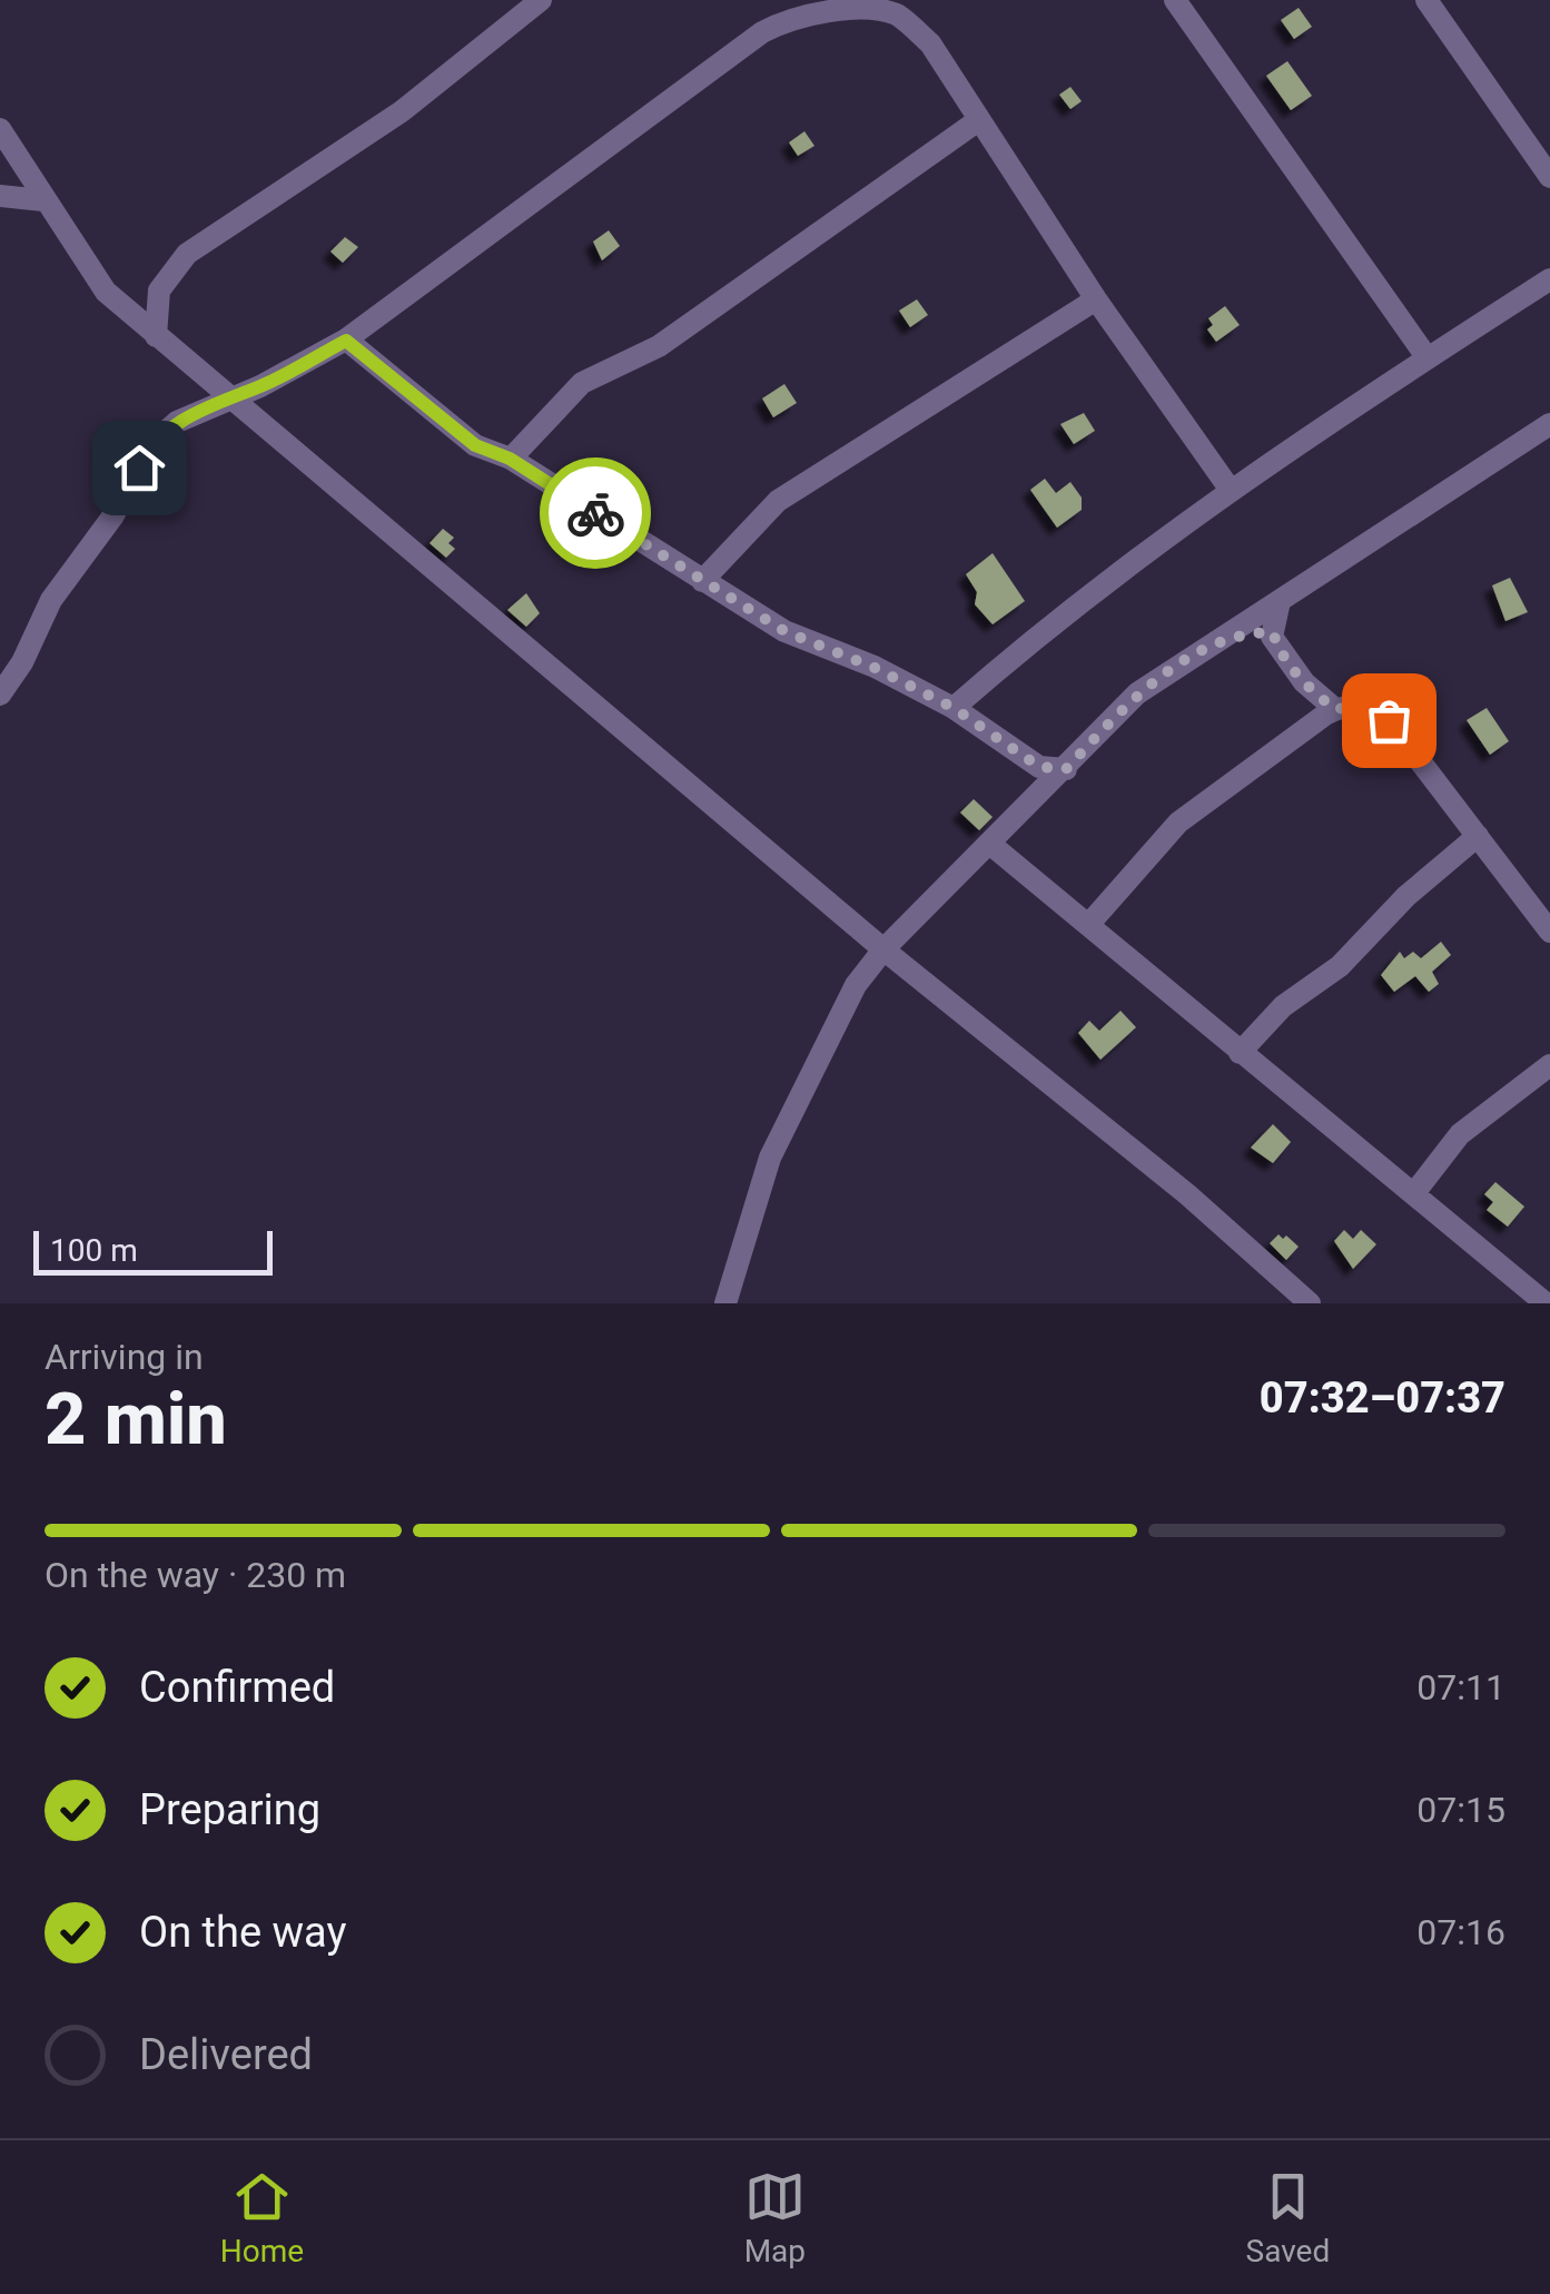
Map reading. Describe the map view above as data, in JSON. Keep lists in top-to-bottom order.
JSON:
{
  "scale_bar": "100 m",
  "page": {
    "scale": "100 m",
    "heading": ["2 min", "Arriving in", "07:32–07:37"],
    "bar": "On the way · 230 m",
    "list": [
      ["Confirmed", "07:11"],
      ["Preparing", "07:15"],
      ["On the way", "07:16"],
      "Delivered"
    ],
    "tabs": ["Home", "Map", "Saved"]
  }
}
